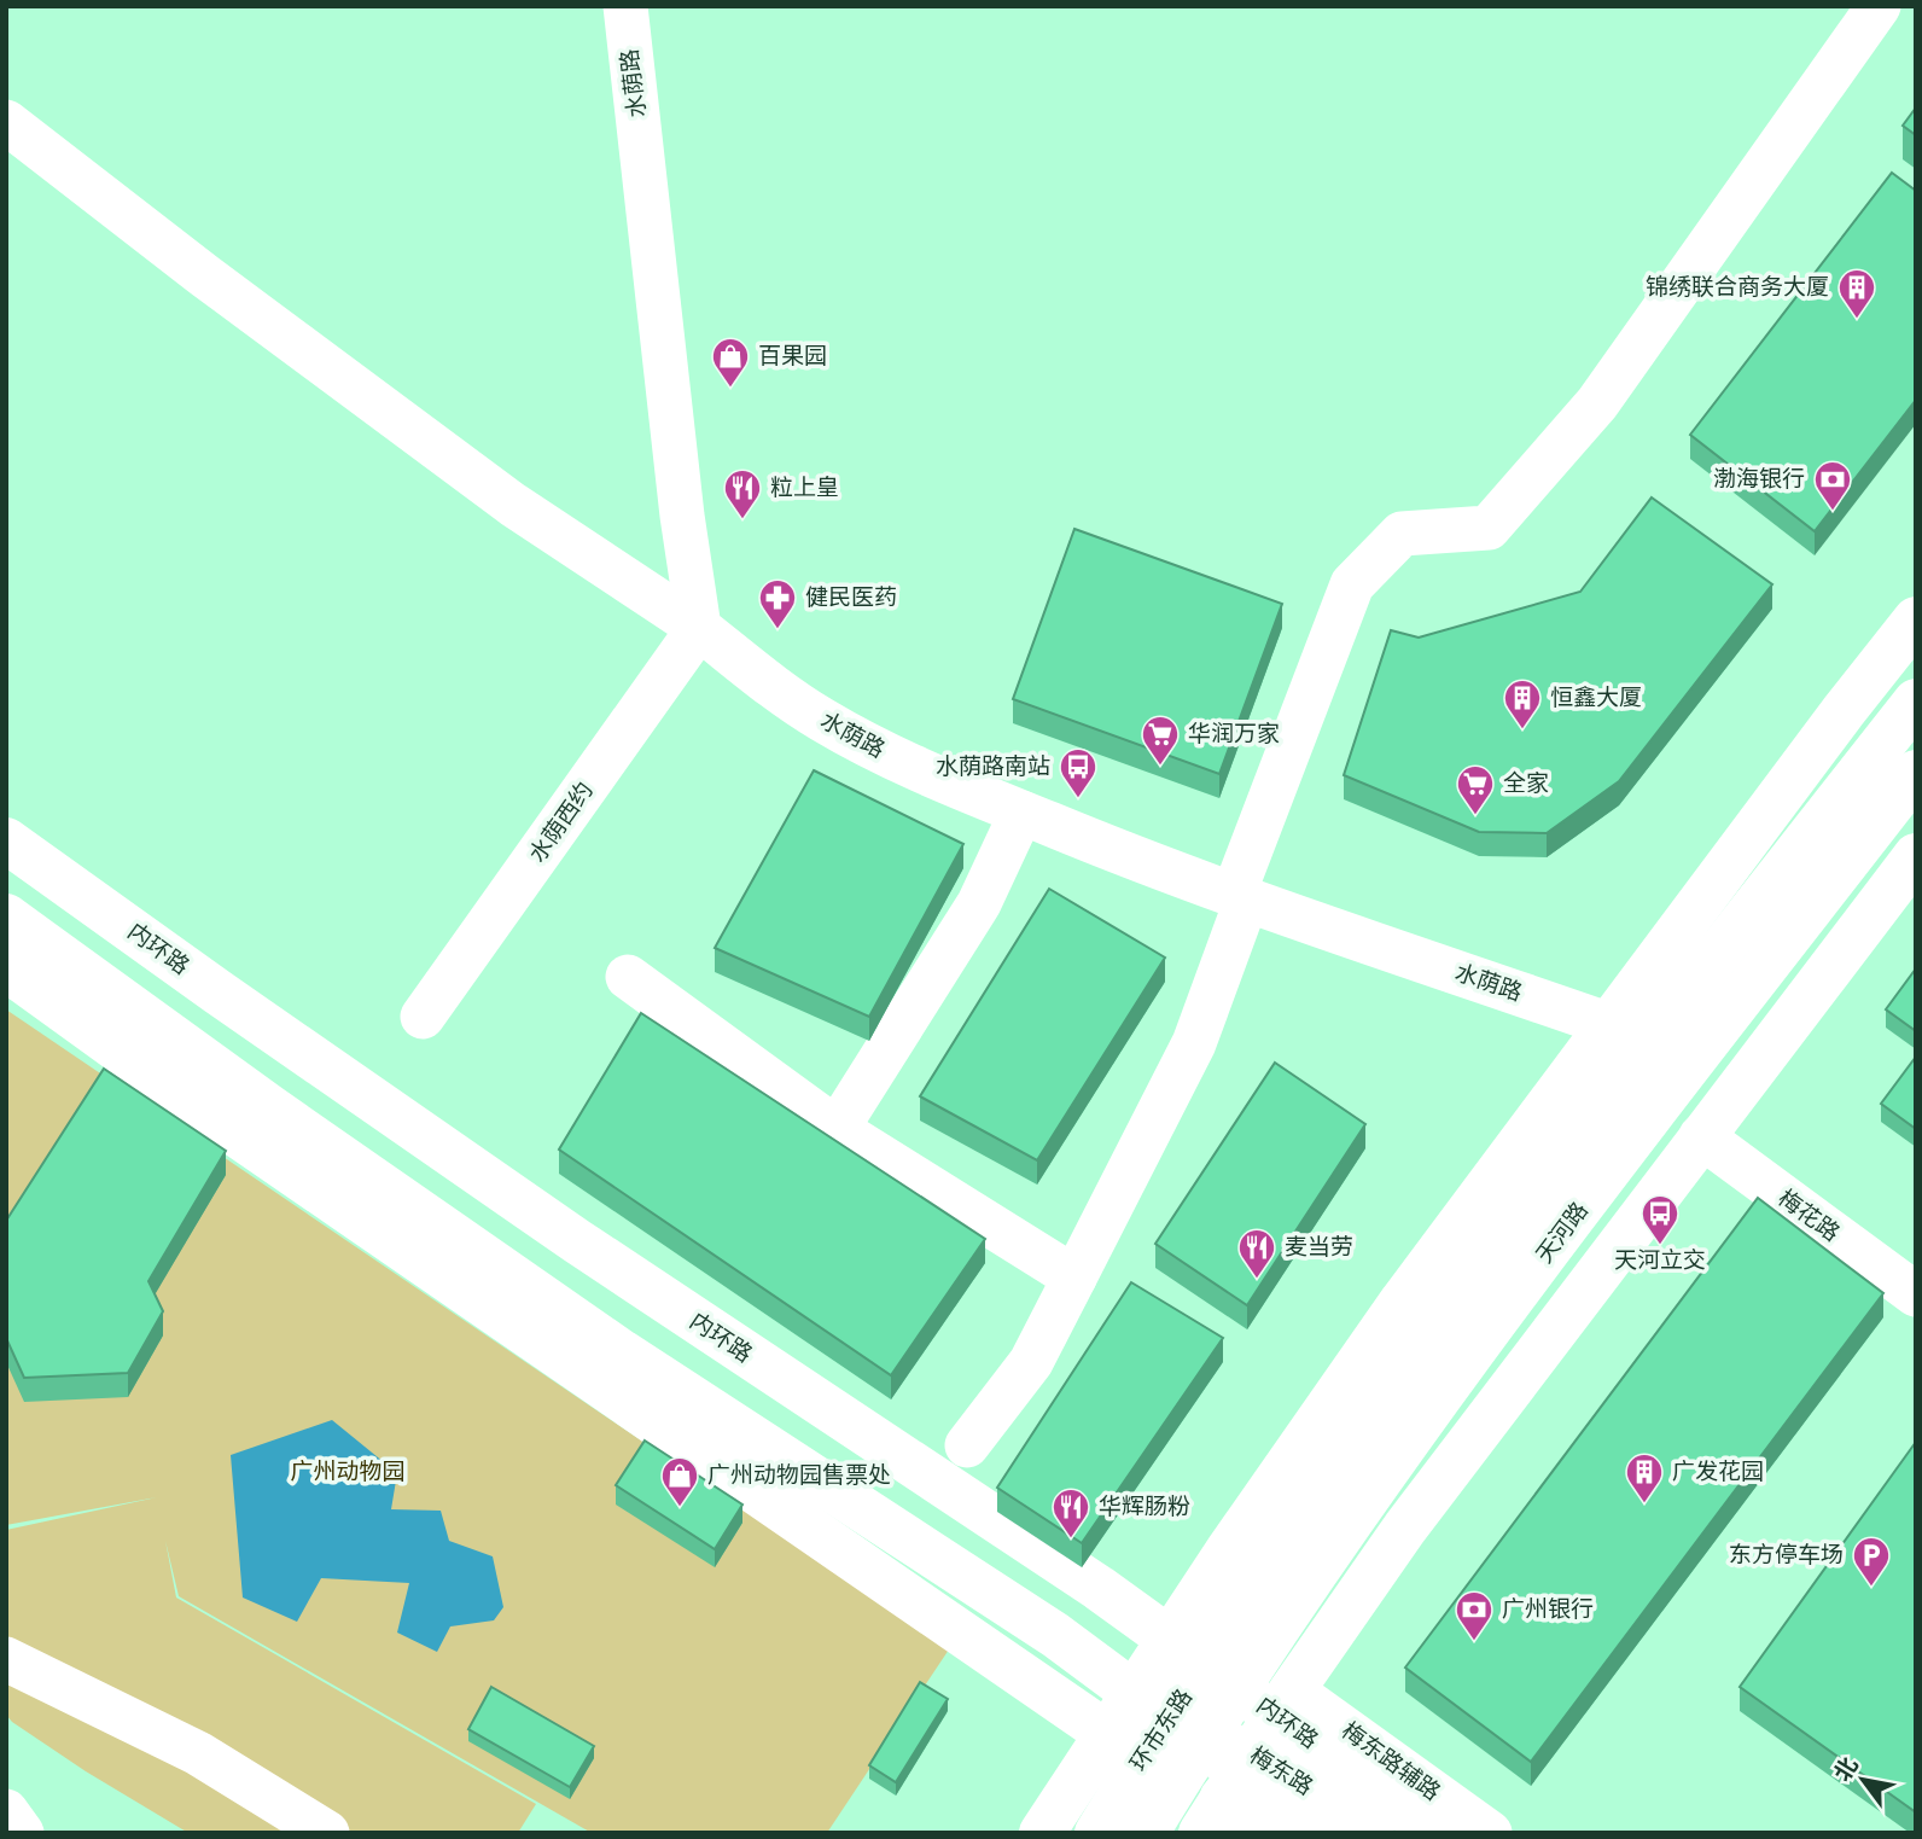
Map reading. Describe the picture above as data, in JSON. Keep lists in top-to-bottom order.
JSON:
{
  "streets": {
    "main road": [
      "内环路",
      "天河路",
      "环市东路",
      "梅东路"
    ],
    "street": [
      "水荫路",
      "水荫西约",
      "梅花路",
      "梅东路辅路"
    ]
  },
  "crossings": [
    ["水荫路", "水荫西约"],
    ["天河路", "环市东路"],
    ["天河路", "梅东路"],
    ["环市东路", "梅东路"]
  ],
  "parks": ["广州动物园"],
  "places": {
    "building": ["锦绣联合商务大厦", "恒鑫大厦", "广发花园"],
    "shop": ["百果园", "广州动物园售票处"],
    "bank": ["渤海银行", "广州银行"],
    "restaurant": ["粒上皇", "麦当劳", "华辉肠粉"],
    "pharmacy": ["健民医药"],
    "supermarket": ["华润万家", "全家"],
    "bus stop": ["水荫路南站", "天河立交"],
    "parking": ["东方停车场"]
  },
  "north": "top left"
}
